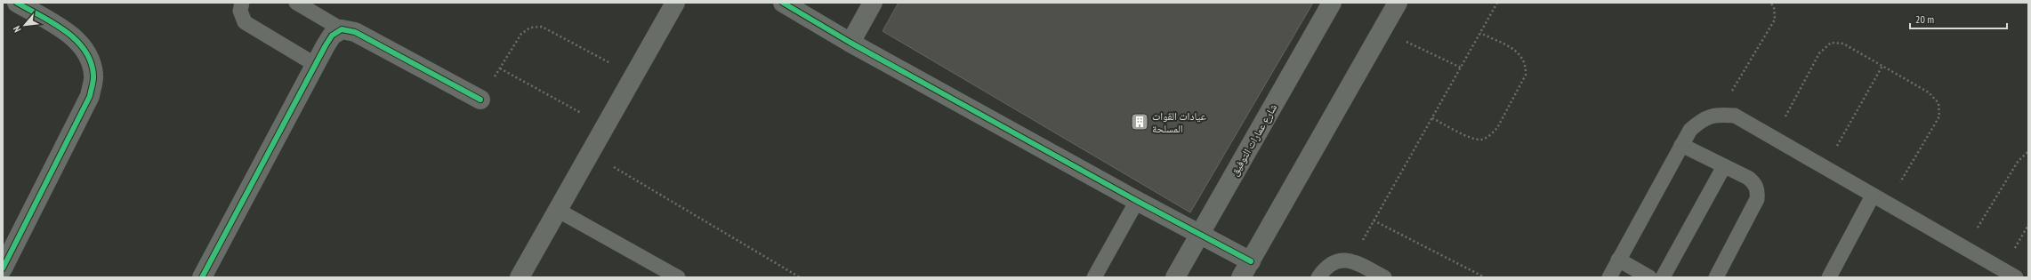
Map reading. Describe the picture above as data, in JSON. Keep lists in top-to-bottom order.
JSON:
{
  "streets": {
    "street": ["شارع عمارات التوفيق"]
  },
  "places": {
    "building": ["عيادات القوات المسلحة"]
  },
  "scale_bar": "20 m",
  "north": "bottom left"
}
